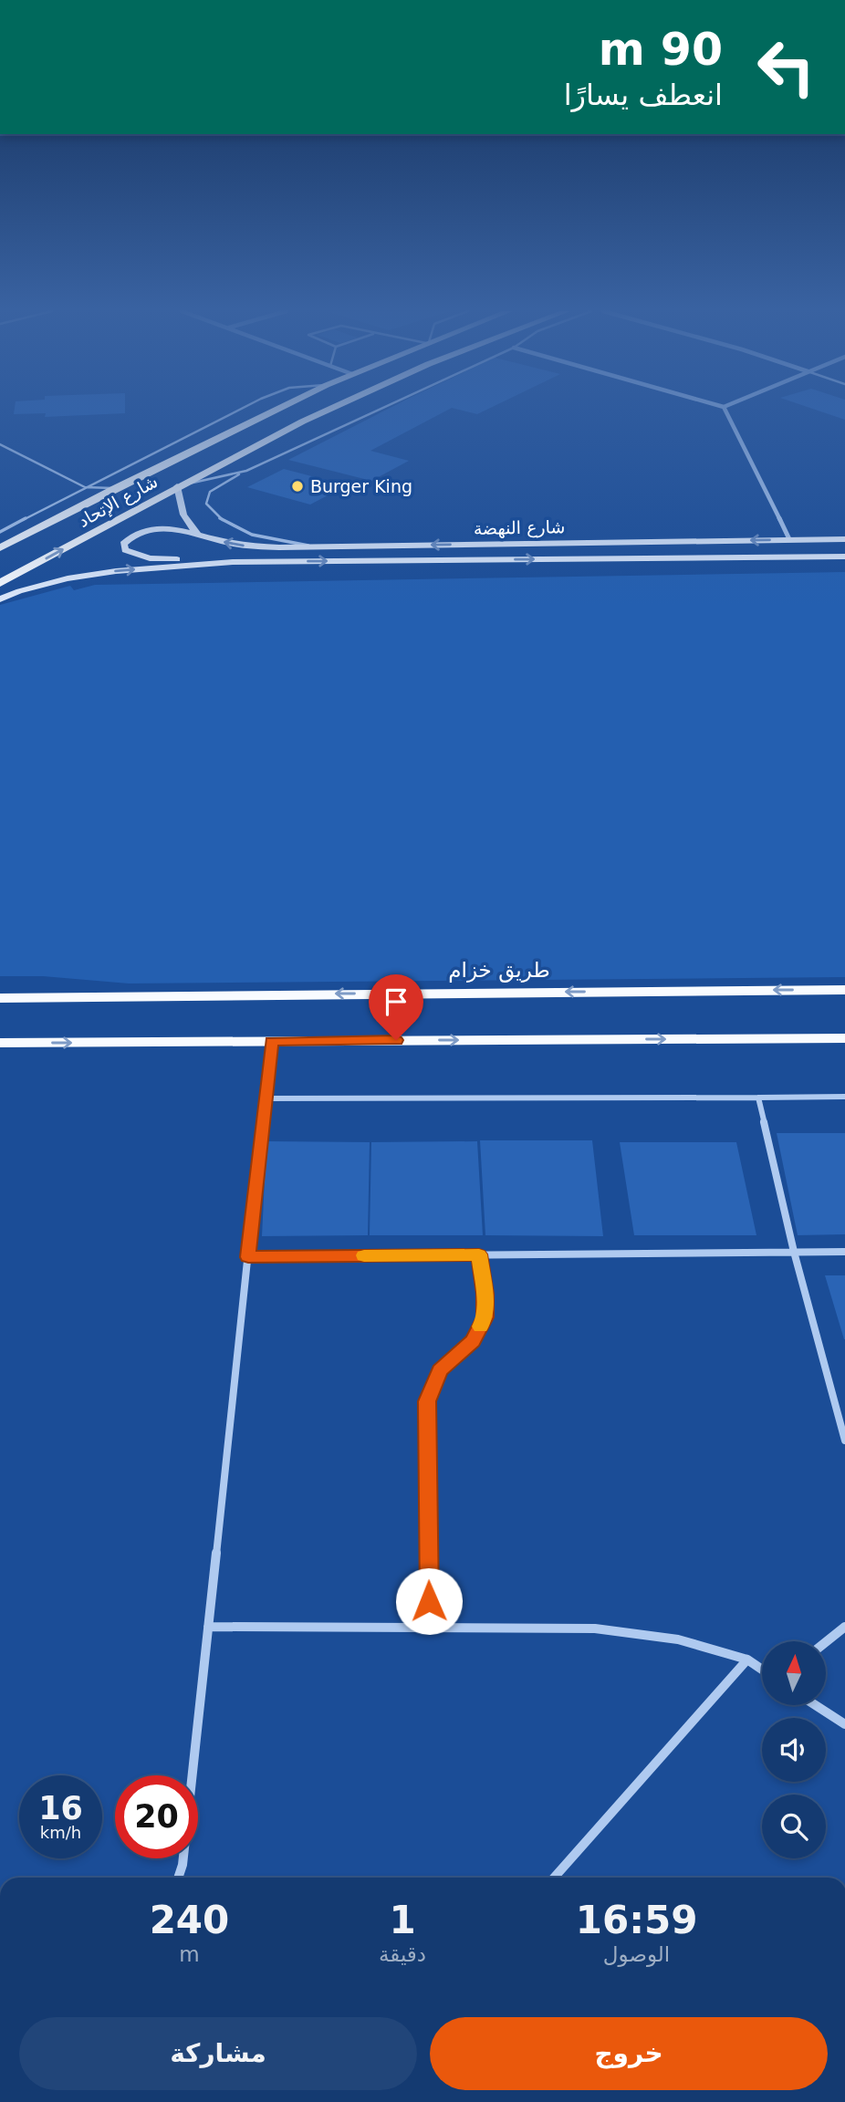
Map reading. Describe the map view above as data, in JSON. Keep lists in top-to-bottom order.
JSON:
{
  "streets": {
    "main road": ["شارع الإتحاد", "شارع النهضة", "طريق خزام"]
  },
  "places": ["Burger King"],
  "north": "top",
  "page": {
    "turn": ["90 m", "انعطف يسارًا"],
    "speed": "16 km/h",
    "limit": "20",
    "eta": [
      "16:59",
      "الوصول",
      "1",
      "دقيقة",
      "240",
      "m"
    ],
    "buttons": ["خروج", "مشاركة"]
  }
}
